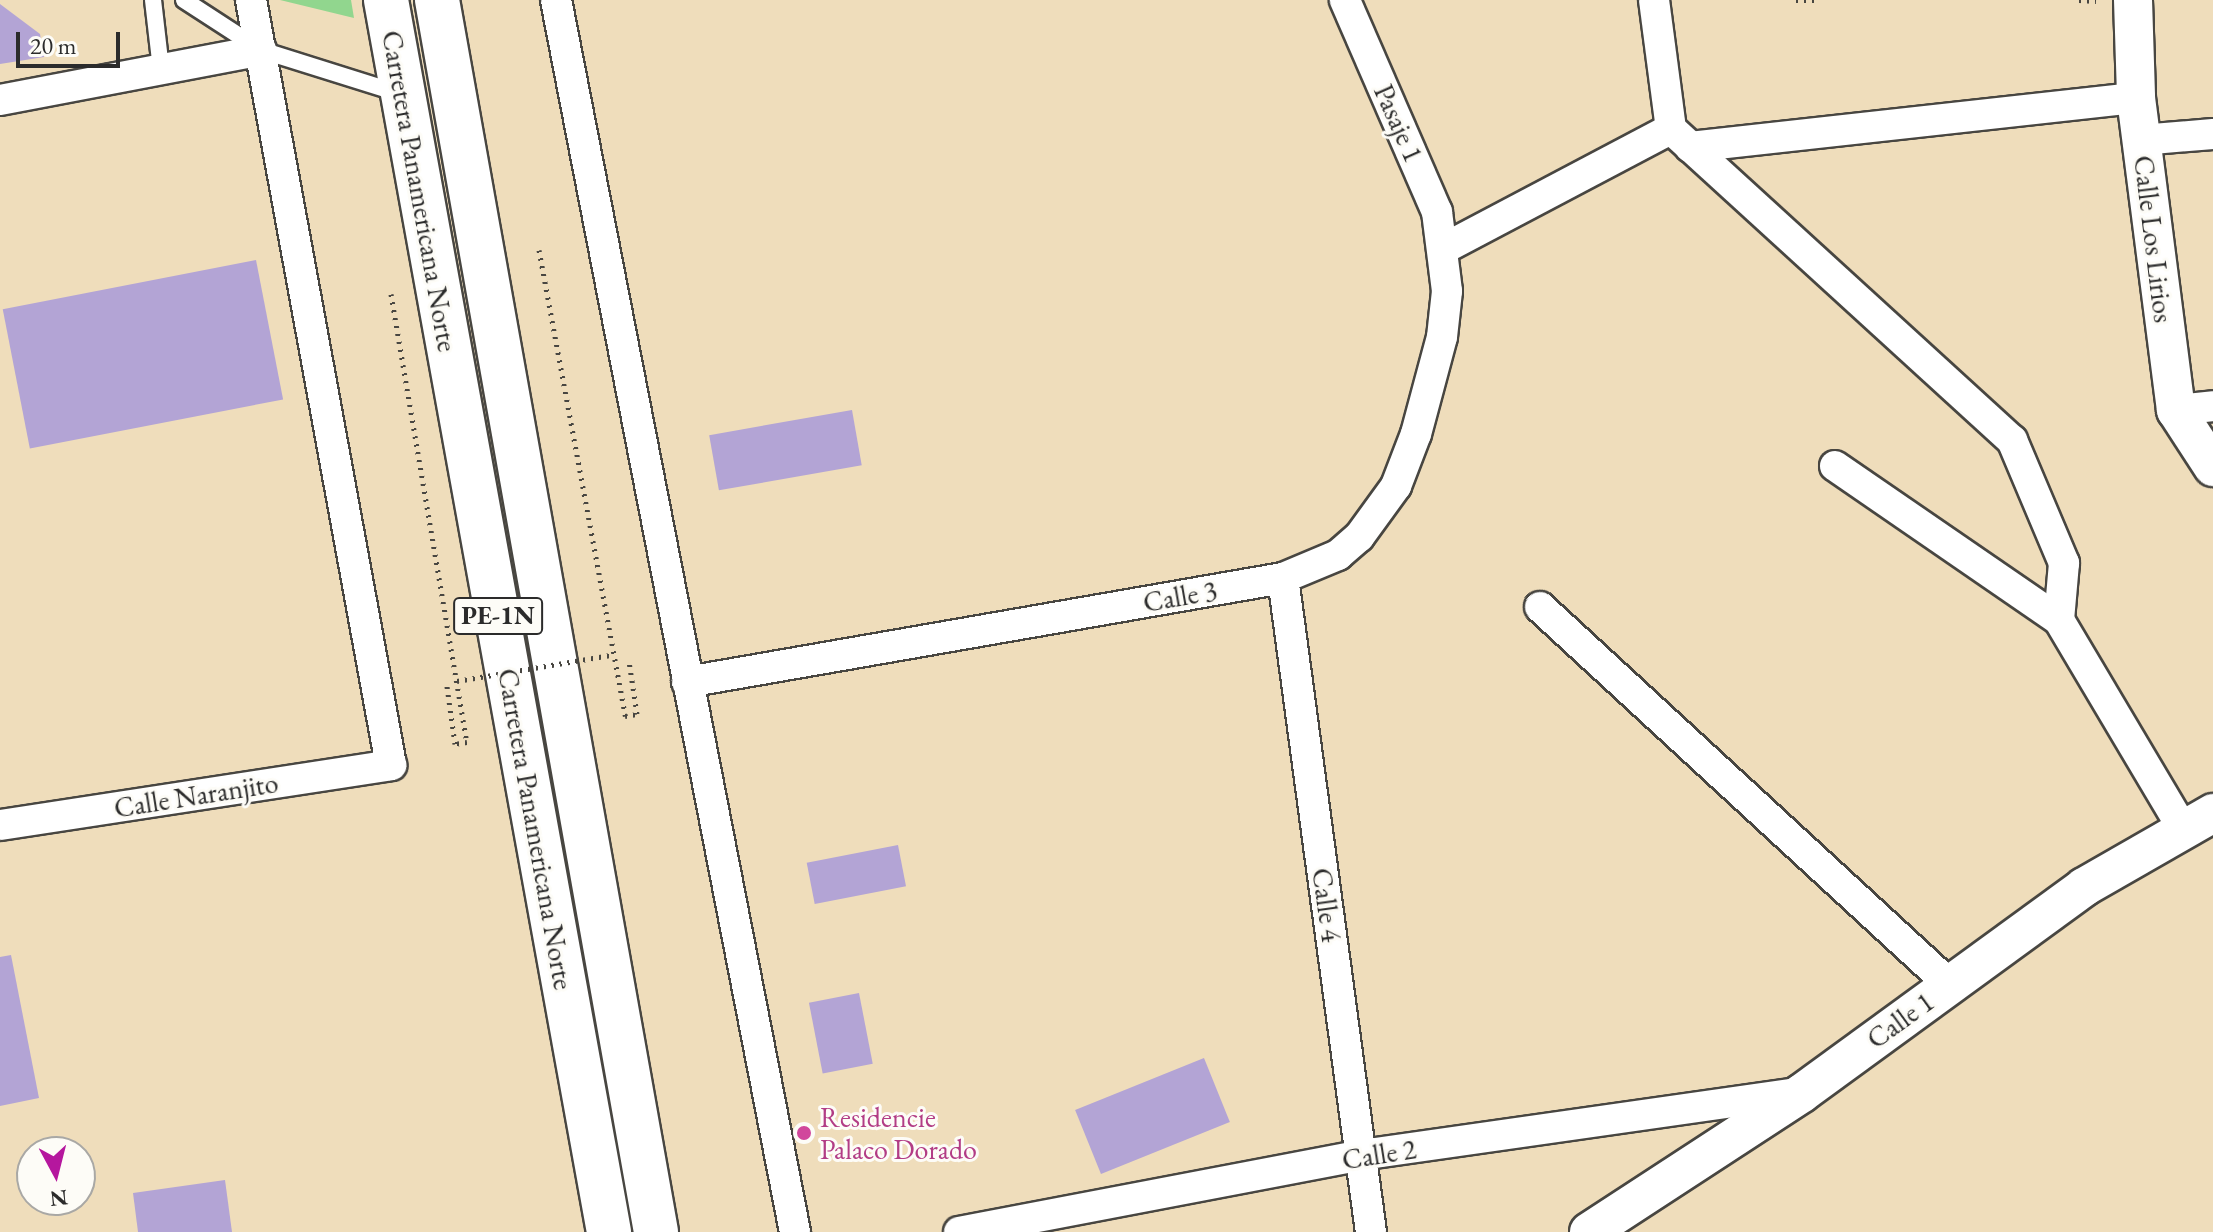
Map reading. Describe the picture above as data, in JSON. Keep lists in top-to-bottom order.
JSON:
{
  "streets": {
    "highway": ["Carretera Panamericana Norte", "PE-1N"],
    "street": [
      "Pasaje 1",
      "Calle Los Lirios",
      "Calle 3",
      "Calle Naranjito",
      "Calle 4",
      "Calle 1",
      "Calle 2"
    ]
  },
  "crossings": [
    ["Pasaje 1", "Calle 3"],
    ["Calle 3", "Calle 4"],
    ["Calle 4", "Calle 2"],
    ["Calle 1", "Calle 2"]
  ],
  "places": ["Residencie Palaco Dorado"],
  "scale_bar": "20 m",
  "north": "bottom"
}
